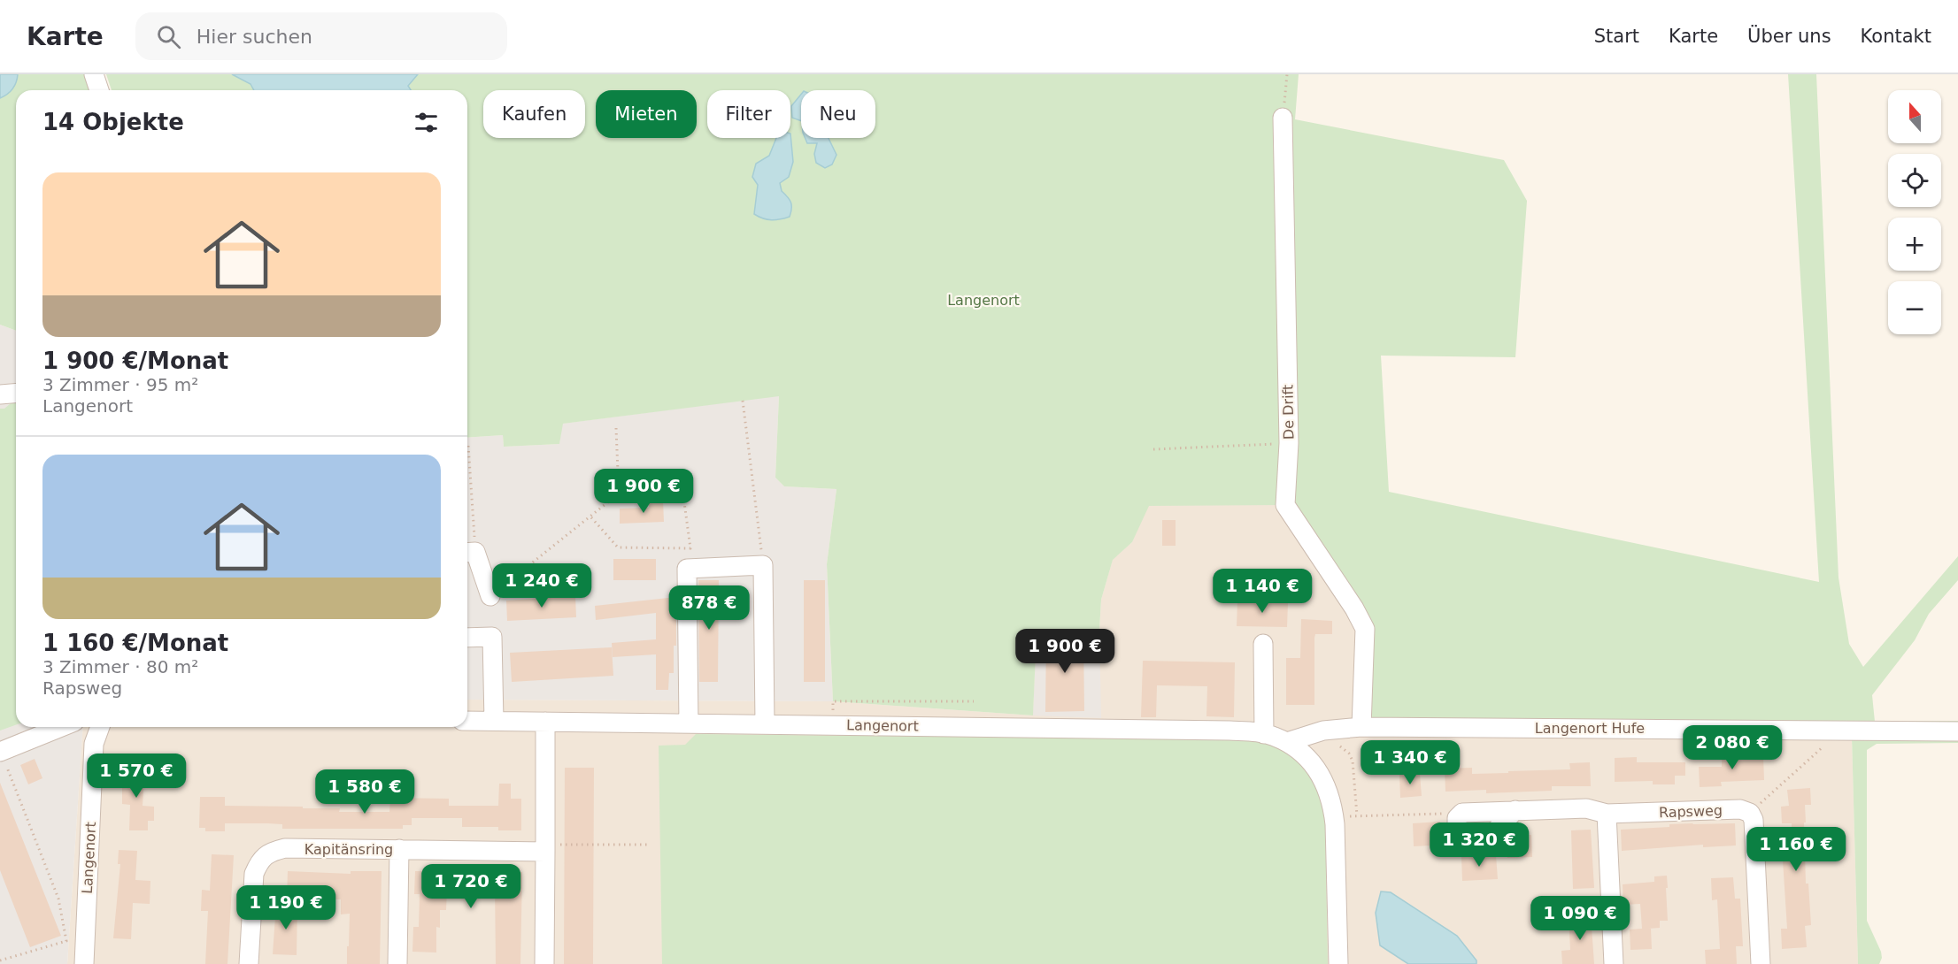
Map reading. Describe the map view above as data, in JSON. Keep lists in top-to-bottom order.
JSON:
{
  "streets": {
    "street": [
      "De Drift",
      "Langenort",
      "Langenort Hufe",
      "Rapsweg",
      "Kapitänsring"
    ]
  },
  "crossings": [
    ["De Drift", "Langenort Hufe"],
    ["Langenort", "Langenort Hufe"]
  ],
  "parks": ["Langenort"],
  "north": "top",
  "page": {
    "header": "Karte",
    "search": "Hier suchen",
    "nav": [
      "Start",
      "Karte",
      "Über uns",
      "Kontakt"
    ],
    "map_buttons": ["+", "−"],
    "chip": [
      "Kaufen",
      "Mieten",
      "Filter",
      "Neu"
    ],
    "heading": "14 Objekte",
    "list": [
      {
        "name": "1 900 €/Monat",
        "note": "3 Zimmer · 95 m² · Langenort"
      },
      {
        "name": "1 160 €/Monat",
        "note": "3 Zimmer · 80 m² · Rapsweg"
      }
    ],
    "price": [
      "1 900 €",
      "1 240 €",
      "1 140 €",
      "878 €",
      "1 900 €",
      "2 080 €",
      "1 340 €",
      "1 570 €",
      "1 580 €",
      "1 320 €",
      "1 160 €",
      "1 720 €",
      "1 190 €",
      "1 090 €"
    ]
  }
}
